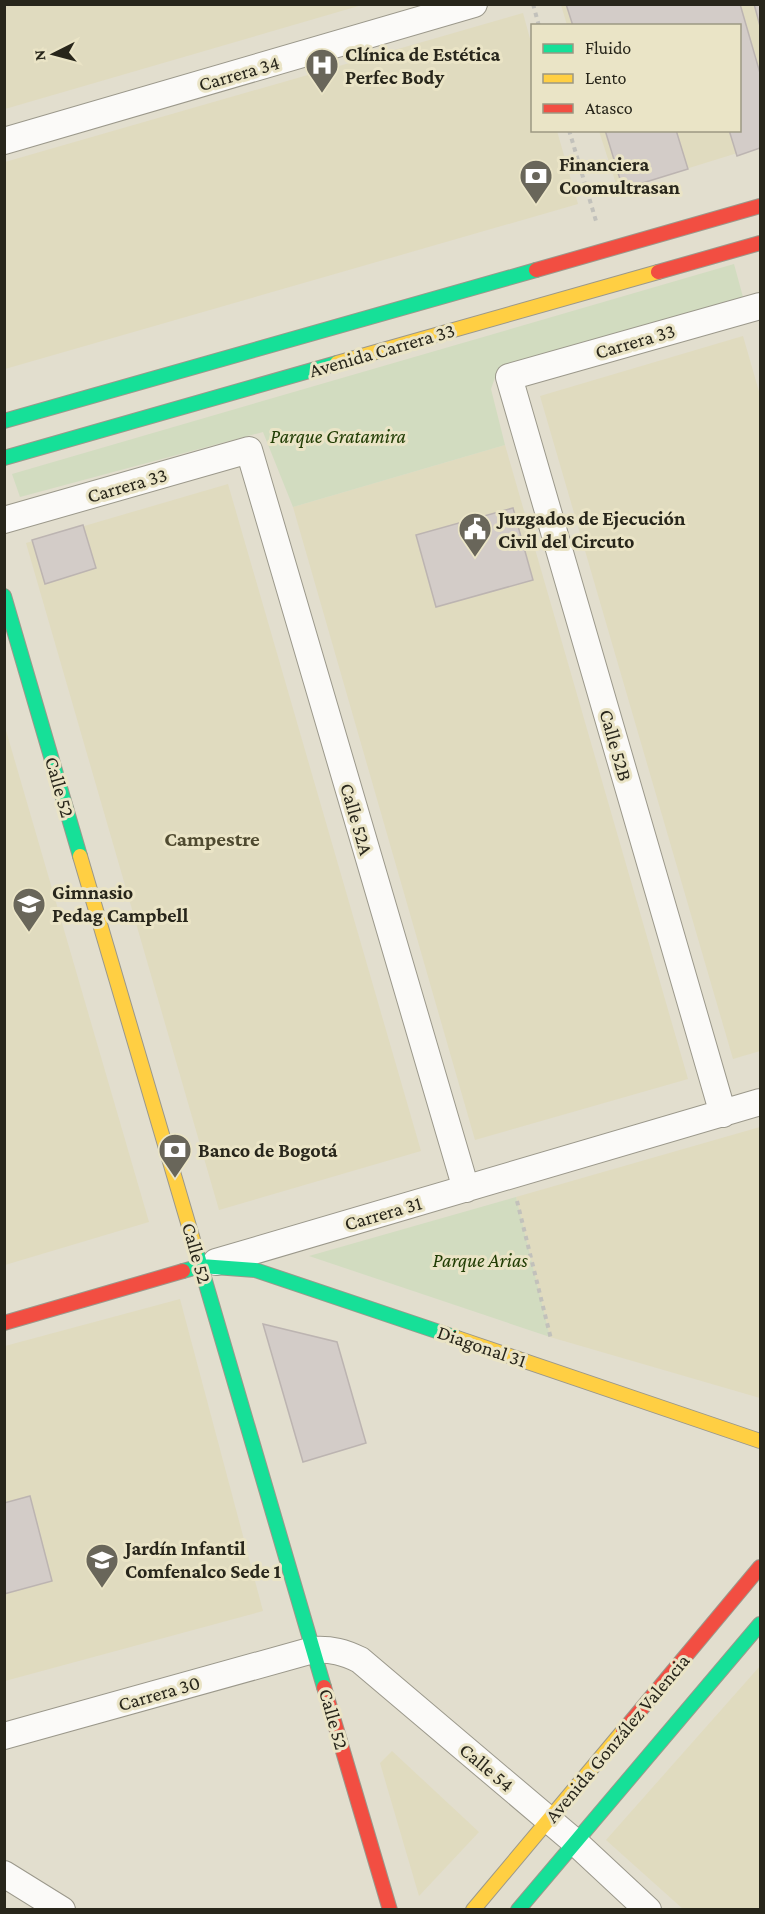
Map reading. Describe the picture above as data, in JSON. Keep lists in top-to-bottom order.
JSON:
{
  "streets": {
    "street": [
      "Carrera 34",
      "Carrera 33",
      "Avenida Carrera 33",
      "Calle 52B",
      "Calle 52",
      "Calle 52A",
      "Carrera 31",
      "Diagonal 31",
      "Carrera 30",
      "Avenida González Valencia",
      "Calle 54"
    ]
  },
  "crossings": [
    ["Carrera 33", "Calle 52B"],
    ["Carrera 33", "Calle 52A"],
    ["Calle 52B", "Carrera 31"],
    ["Calle 52", "Carrera 31"],
    ["Calle 52", "Diagonal 31"],
    ["Calle 52", "Carrera 30"],
    ["Calle 52", "Calle 54"],
    ["Calle 52A", "Carrera 31"],
    ["Carrera 31", "Diagonal 31"],
    ["Carrera 30", "Calle 54"],
    ["Avenida González Valencia", "Calle 54"]
  ],
  "districts": ["Campestre"],
  "parks": ["Parque Gratamira", "Parque Arias"],
  "places": {
    "hospital": ["Clínica de Estética Perfec Body"],
    "bank": ["Financiera Coomultrasan", "Banco de Bogotá"],
    "public building": ["Juzgados de Ejecución Civil del Circuto"],
    "school or university": ["Gimnasio Pedag Campbell", "Jardín Infantil Comfenalco Sede 1"]
  },
  "legend": ["Fluido", "Lento", "Atasco"],
  "north": "left"
}
